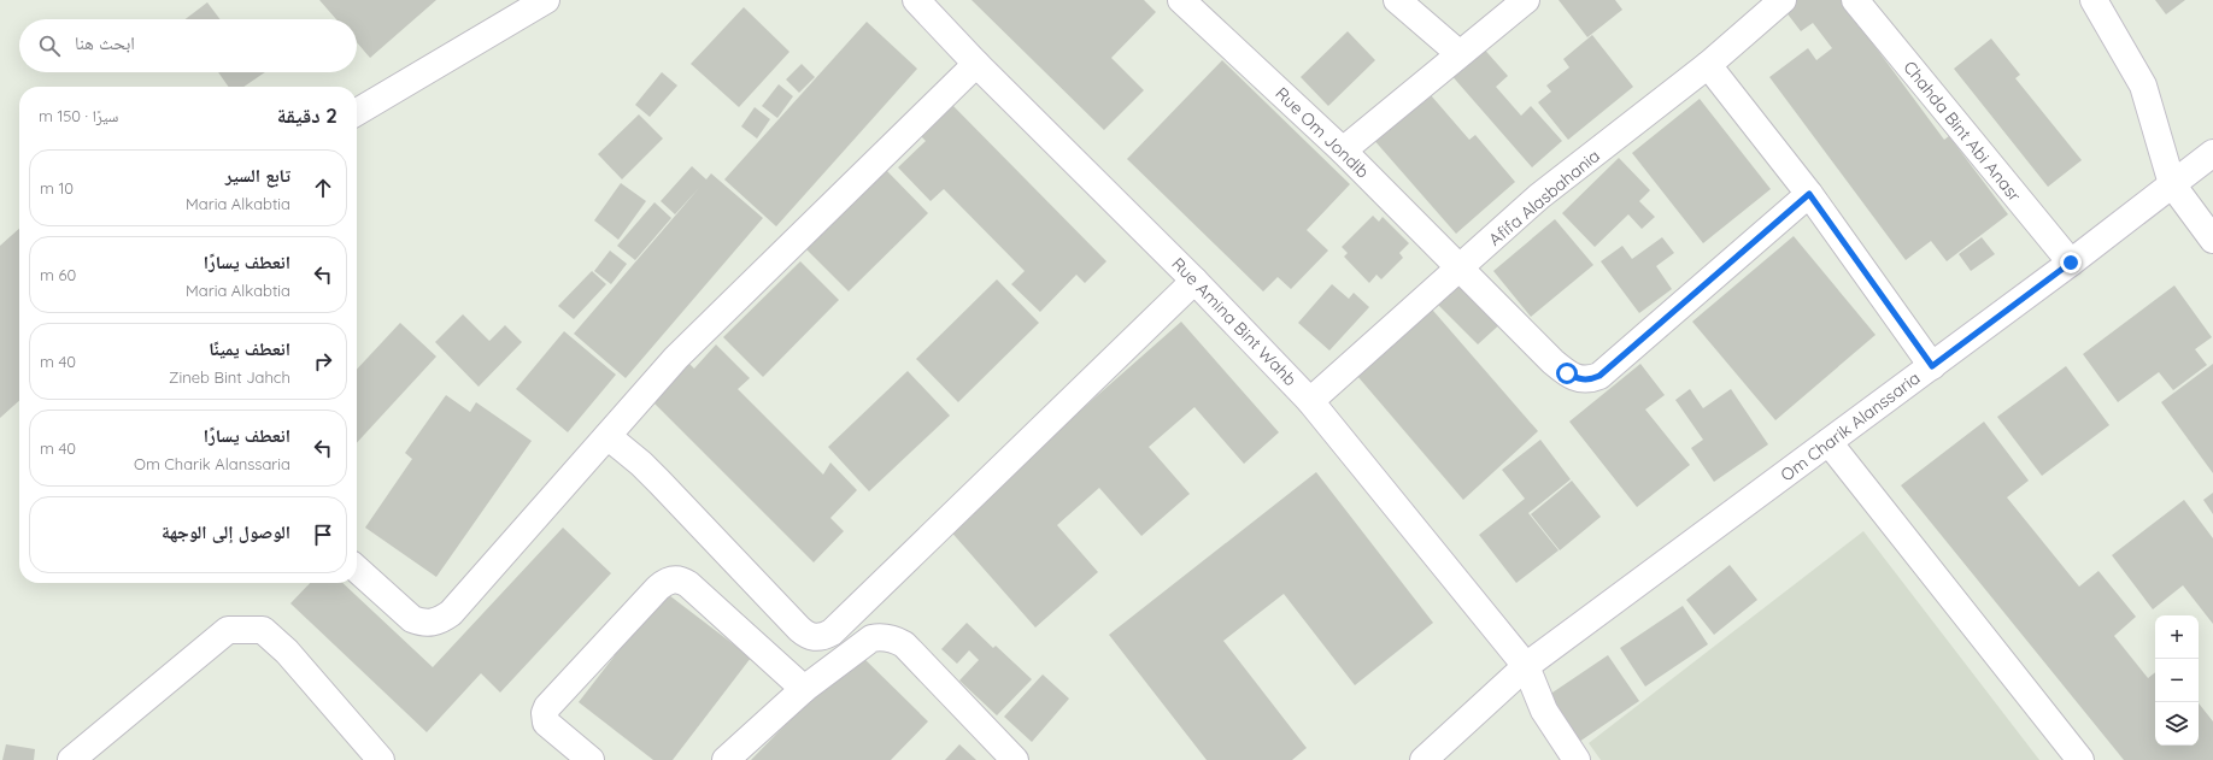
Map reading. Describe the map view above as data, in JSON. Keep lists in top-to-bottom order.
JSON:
{
  "streets": {
    "street": [
      "Chahda Bint Abi Anasr",
      "Rue Om Jondib",
      "Afifa Alasbahania",
      "Rue Amina Bint Wahb",
      "Om Charik Alanssaria"
    ]
  },
  "crossings": [
    ["Chahda Bint Abi Anasr", "Om Charik Alanssaria"],
    ["Rue Om Jondib", "Afifa Alasbahania"],
    ["Afifa Alasbahania", "Rue Amina Bint Wahb"],
    ["Rue Amina Bint Wahb", "Om Charik Alanssaria"]
  ],
  "page": {
    "search": "ابحث هنا",
    "heading": ["2 دقيقة", "سيرًا · 150 m"],
    "list": [
      ["تابع السير", "Maria Alkabtia", "10 m"],
      ["انعطف يسارًا", "Maria Alkabtia", "60 m"],
      ["انعطف يمينًا", "Zineb Bint Jahch", "40 m"],
      ["انعطف يسارًا", "Om Charik Alanssaria", "40 m"],
      "الوصول إلى الوجهة"
    ],
    "map_buttons": ["+", "−"]
  }
}
